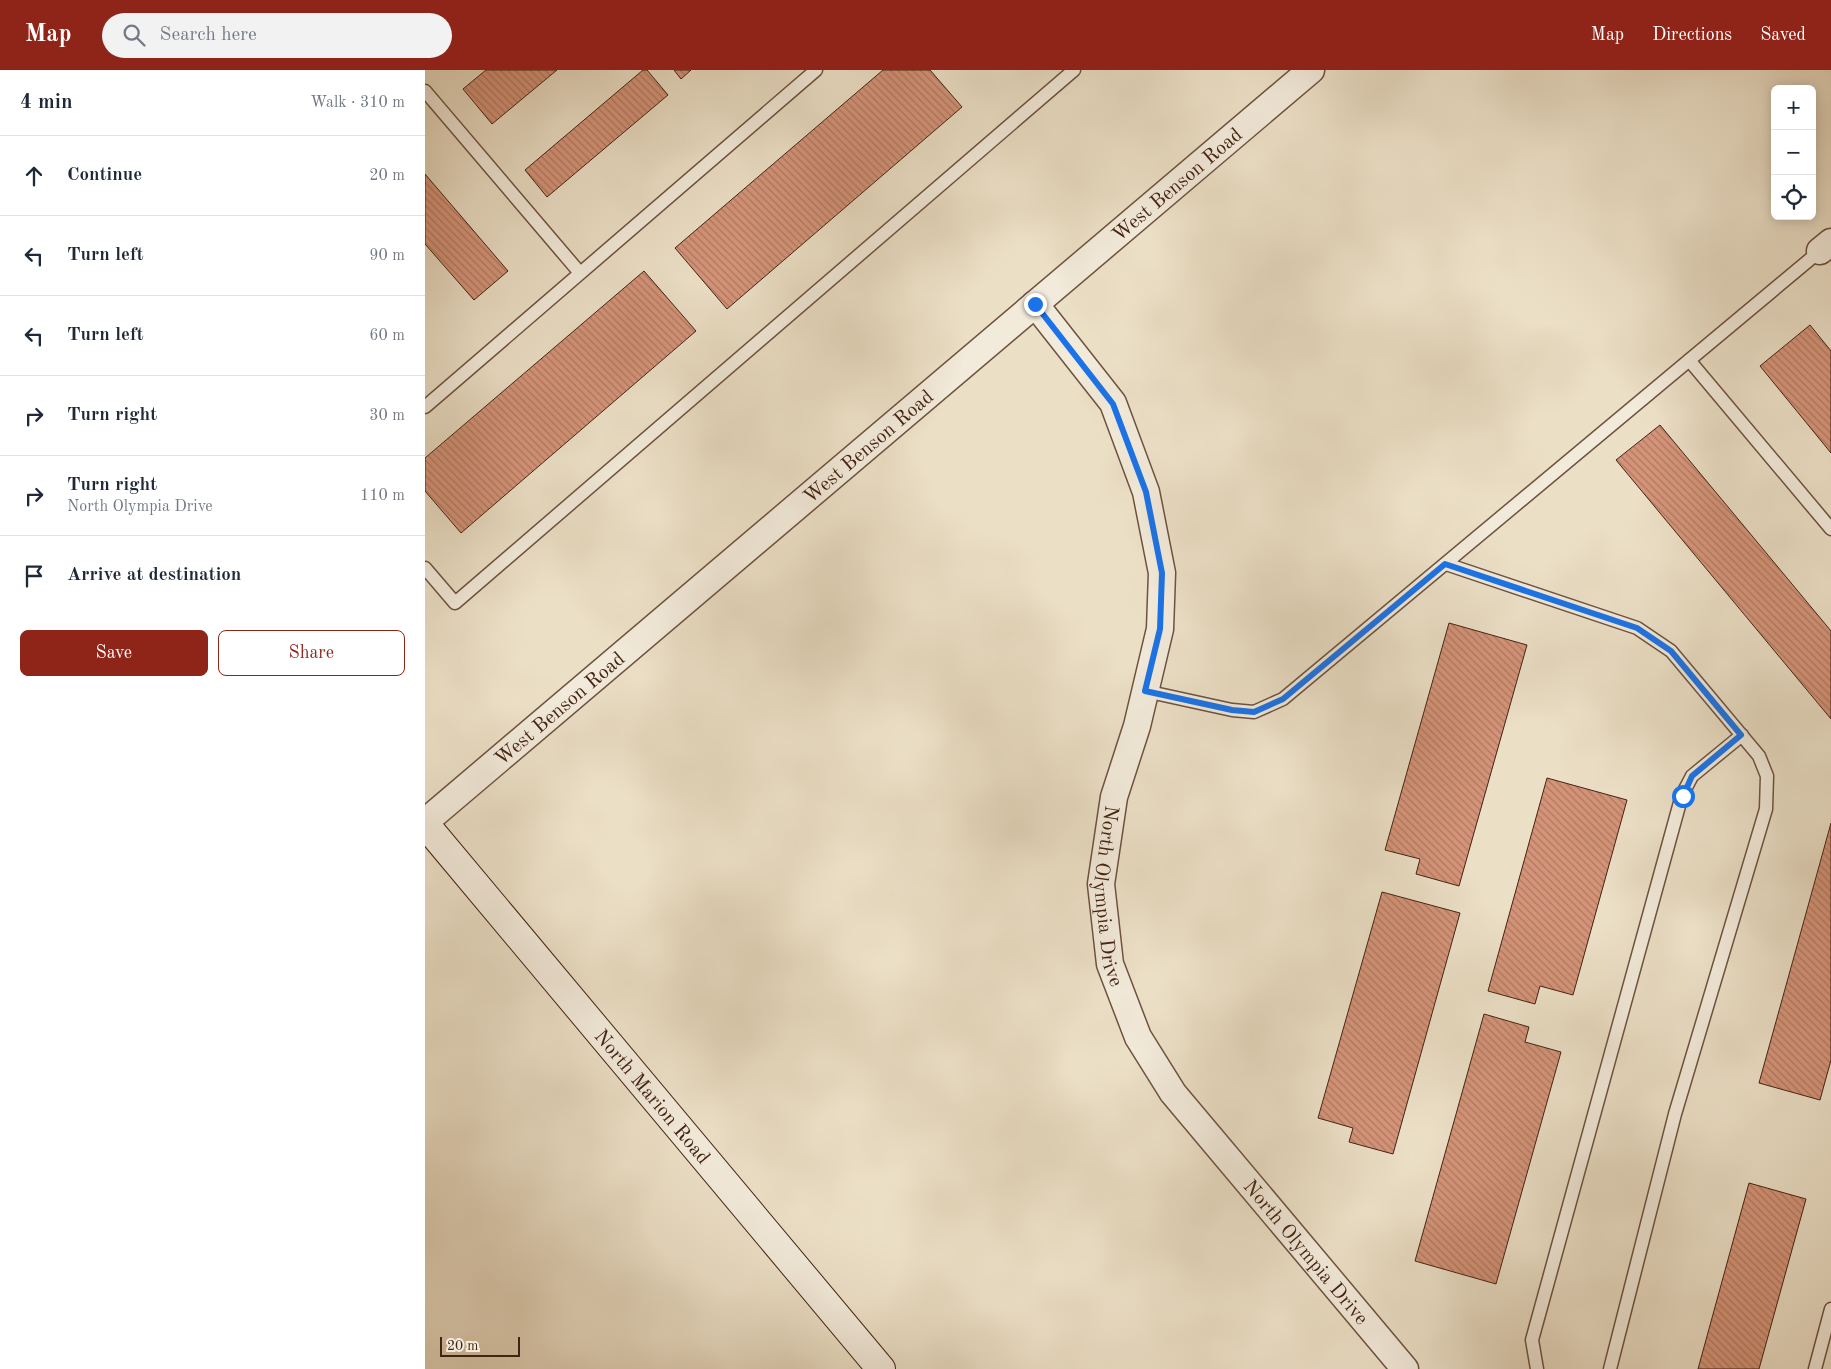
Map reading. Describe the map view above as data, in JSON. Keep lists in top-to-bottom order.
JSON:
{
  "streets": {
    "main road": ["North Marion Road"],
    "street": ["West Benson Road", "North Olympia Drive"]
  },
  "crossings": [
    ["West Benson Road", "North Olympia Drive"],
    ["West Benson Road", "North Marion Road"]
  ],
  "scale_bar": "20 m",
  "page": {
    "header": "Map",
    "search": "Search here",
    "nav": ["Map", "Directions", "Saved"],
    "heading": ["4 min", "Walk · 310 m"],
    "map_buttons": ["+", "−"],
    "list": [
      ["Continue", "20 m"],
      ["Turn left", "90 m"],
      ["Turn left", "60 m"],
      ["Turn right", "30 m"],
      ["Turn right", "North Olympia Drive", "110 m"],
      "Arrive at destination"
    ],
    "buttons": ["Save", "Share"],
    "scale": "20 m"
  }
}
